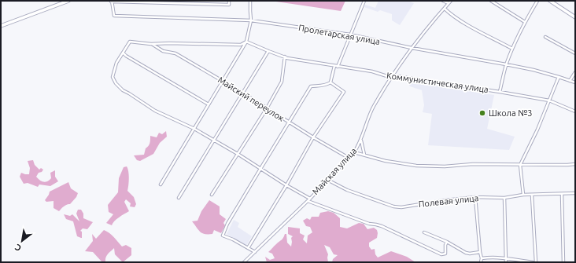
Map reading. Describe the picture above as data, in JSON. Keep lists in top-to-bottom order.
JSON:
{
  "streets": {
    "street": [
      "Пролетарская улица",
      "Коммунистическая улица",
      "Майский переулок",
      "Майская улица",
      "Полевая улица"
    ]
  },
  "crossings": [
    ["Пролетарская улица", "Майская улица"],
    ["Коммунистическая улица", "Майская улица"],
    ["Майский переулок", "Майская улица"],
    ["Майская улица", "Полевая улица"]
  ],
  "places": ["Школа №3"],
  "north": "bottom left"
}
